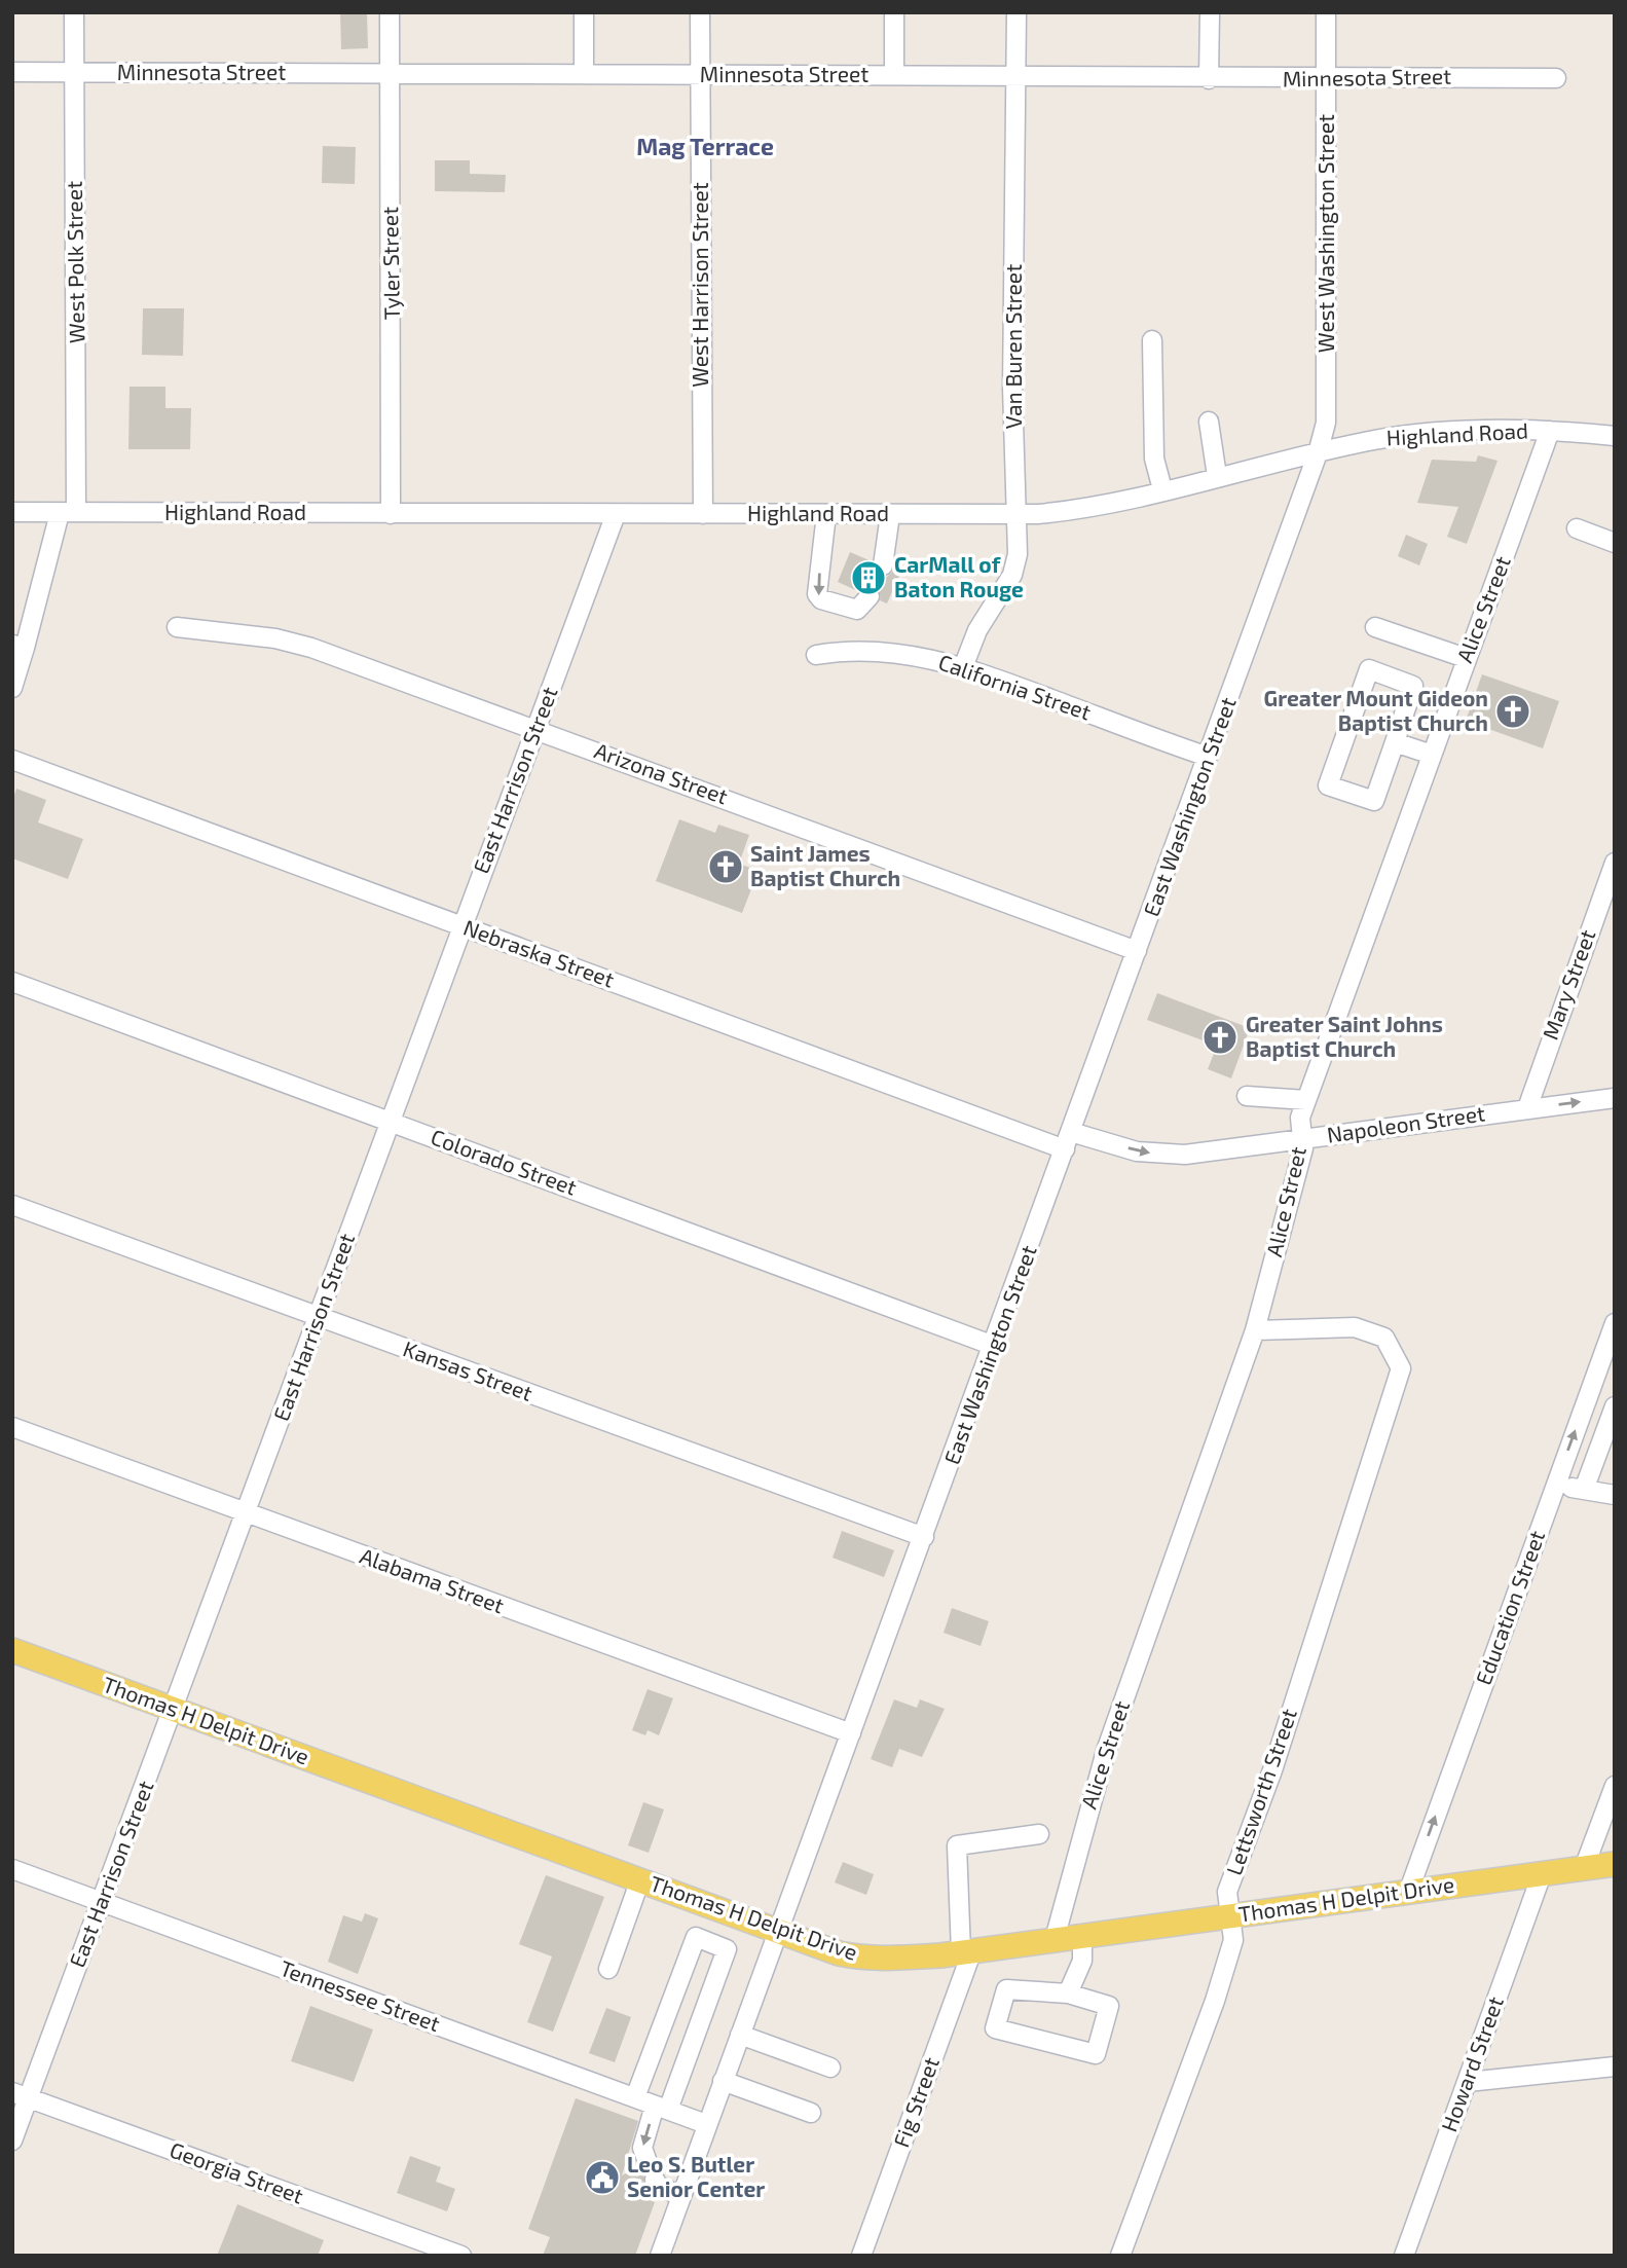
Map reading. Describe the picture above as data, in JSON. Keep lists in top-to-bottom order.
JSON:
{
  "streets": {
    "main road": ["Thomas H Delpit Drive"],
    "street": [
      "Minnesota Street",
      "West Washington Street",
      "West Polk Street",
      "Tyler Street",
      "West Harrison Street",
      "Van Buren Street",
      "Highland Road",
      "Alice Street",
      "California Street",
      "Arizona Street",
      "East Harrison Street",
      "East Washington Street",
      "Nebraska Street",
      "Mary Street",
      "Napoleon Street",
      "Colorado Street",
      "Kansas Street",
      "Alabama Street",
      "Education Street",
      "Lettsworth Street",
      "Tennessee Street",
      "Howard Street",
      "Fig Street",
      "Georgia Street"
    ]
  },
  "crossings": [
    ["Minnesota Street", "West Washington Street"],
    ["Minnesota Street", "West Polk Street"],
    ["Minnesota Street", "Tyler Street"],
    ["Minnesota Street", "West Harrison Street"],
    ["Minnesota Street", "Van Buren Street"],
    ["West Washington Street", "Highland Road"],
    ["West Washington Street", "East Washington Street"],
    ["West Polk Street", "Highland Road"],
    ["Tyler Street", "Highland Road"],
    ["West Harrison Street", "Highland Road"],
    ["Van Buren Street", "Highland Road"],
    ["Van Buren Street", "California Street"],
    ["Highland Road", "Alice Street"],
    ["Highland Road", "East Harrison Street"],
    ["Highland Road", "East Washington Street"],
    ["Alice Street", "Napoleon Street"],
    ["Alice Street", "Thomas H Delpit Drive"],
    ["Alice Street", "Lettsworth Street"],
    ["California Street", "East Washington Street"],
    ["Arizona Street", "East Harrison Street"],
    ["Arizona Street", "East Washington Street"],
    ["East Harrison Street", "Nebraska Street"],
    ["East Harrison Street", "Colorado Street"],
    ["East Harrison Street", "Kansas Street"],
    ["East Harrison Street", "Alabama Street"],
    ["East Harrison Street", "Thomas H Delpit Drive"],
    ["East Harrison Street", "Tennessee Street"],
    ["East Harrison Street", "Georgia Street"],
    ["East Washington Street", "Nebraska Street"],
    ["East Washington Street", "Napoleon Street"],
    ["East Washington Street", "Colorado Street"],
    ["East Washington Street", "Kansas Street"],
    ["East Washington Street", "Alabama Street"],
    ["East Washington Street", "Thomas H Delpit Drive"],
    ["East Washington Street", "Tennessee Street"],
    ["Nebraska Street", "Napoleon Street"],
    ["Mary Street", "Napoleon Street"],
    ["Education Street", "Thomas H Delpit Drive"],
    ["Thomas H Delpit Drive", "Lettsworth Street"],
    ["Thomas H Delpit Drive", "Howard Street"],
    ["Thomas H Delpit Drive", "Fig Street"]
  ],
  "one_way": ["Napoleon Street", "Education Street"],
  "districts": ["Mag Terrace"],
  "places": {
    "building": ["CarMall of Baton Rouge"],
    "church": ["Greater Mount Gideon Baptist Church", "Saint James Baptist Church", "Greater Saint Johns Baptist Church"],
    "public building": ["Leo S. Butler Senior Center"]
  }
}
